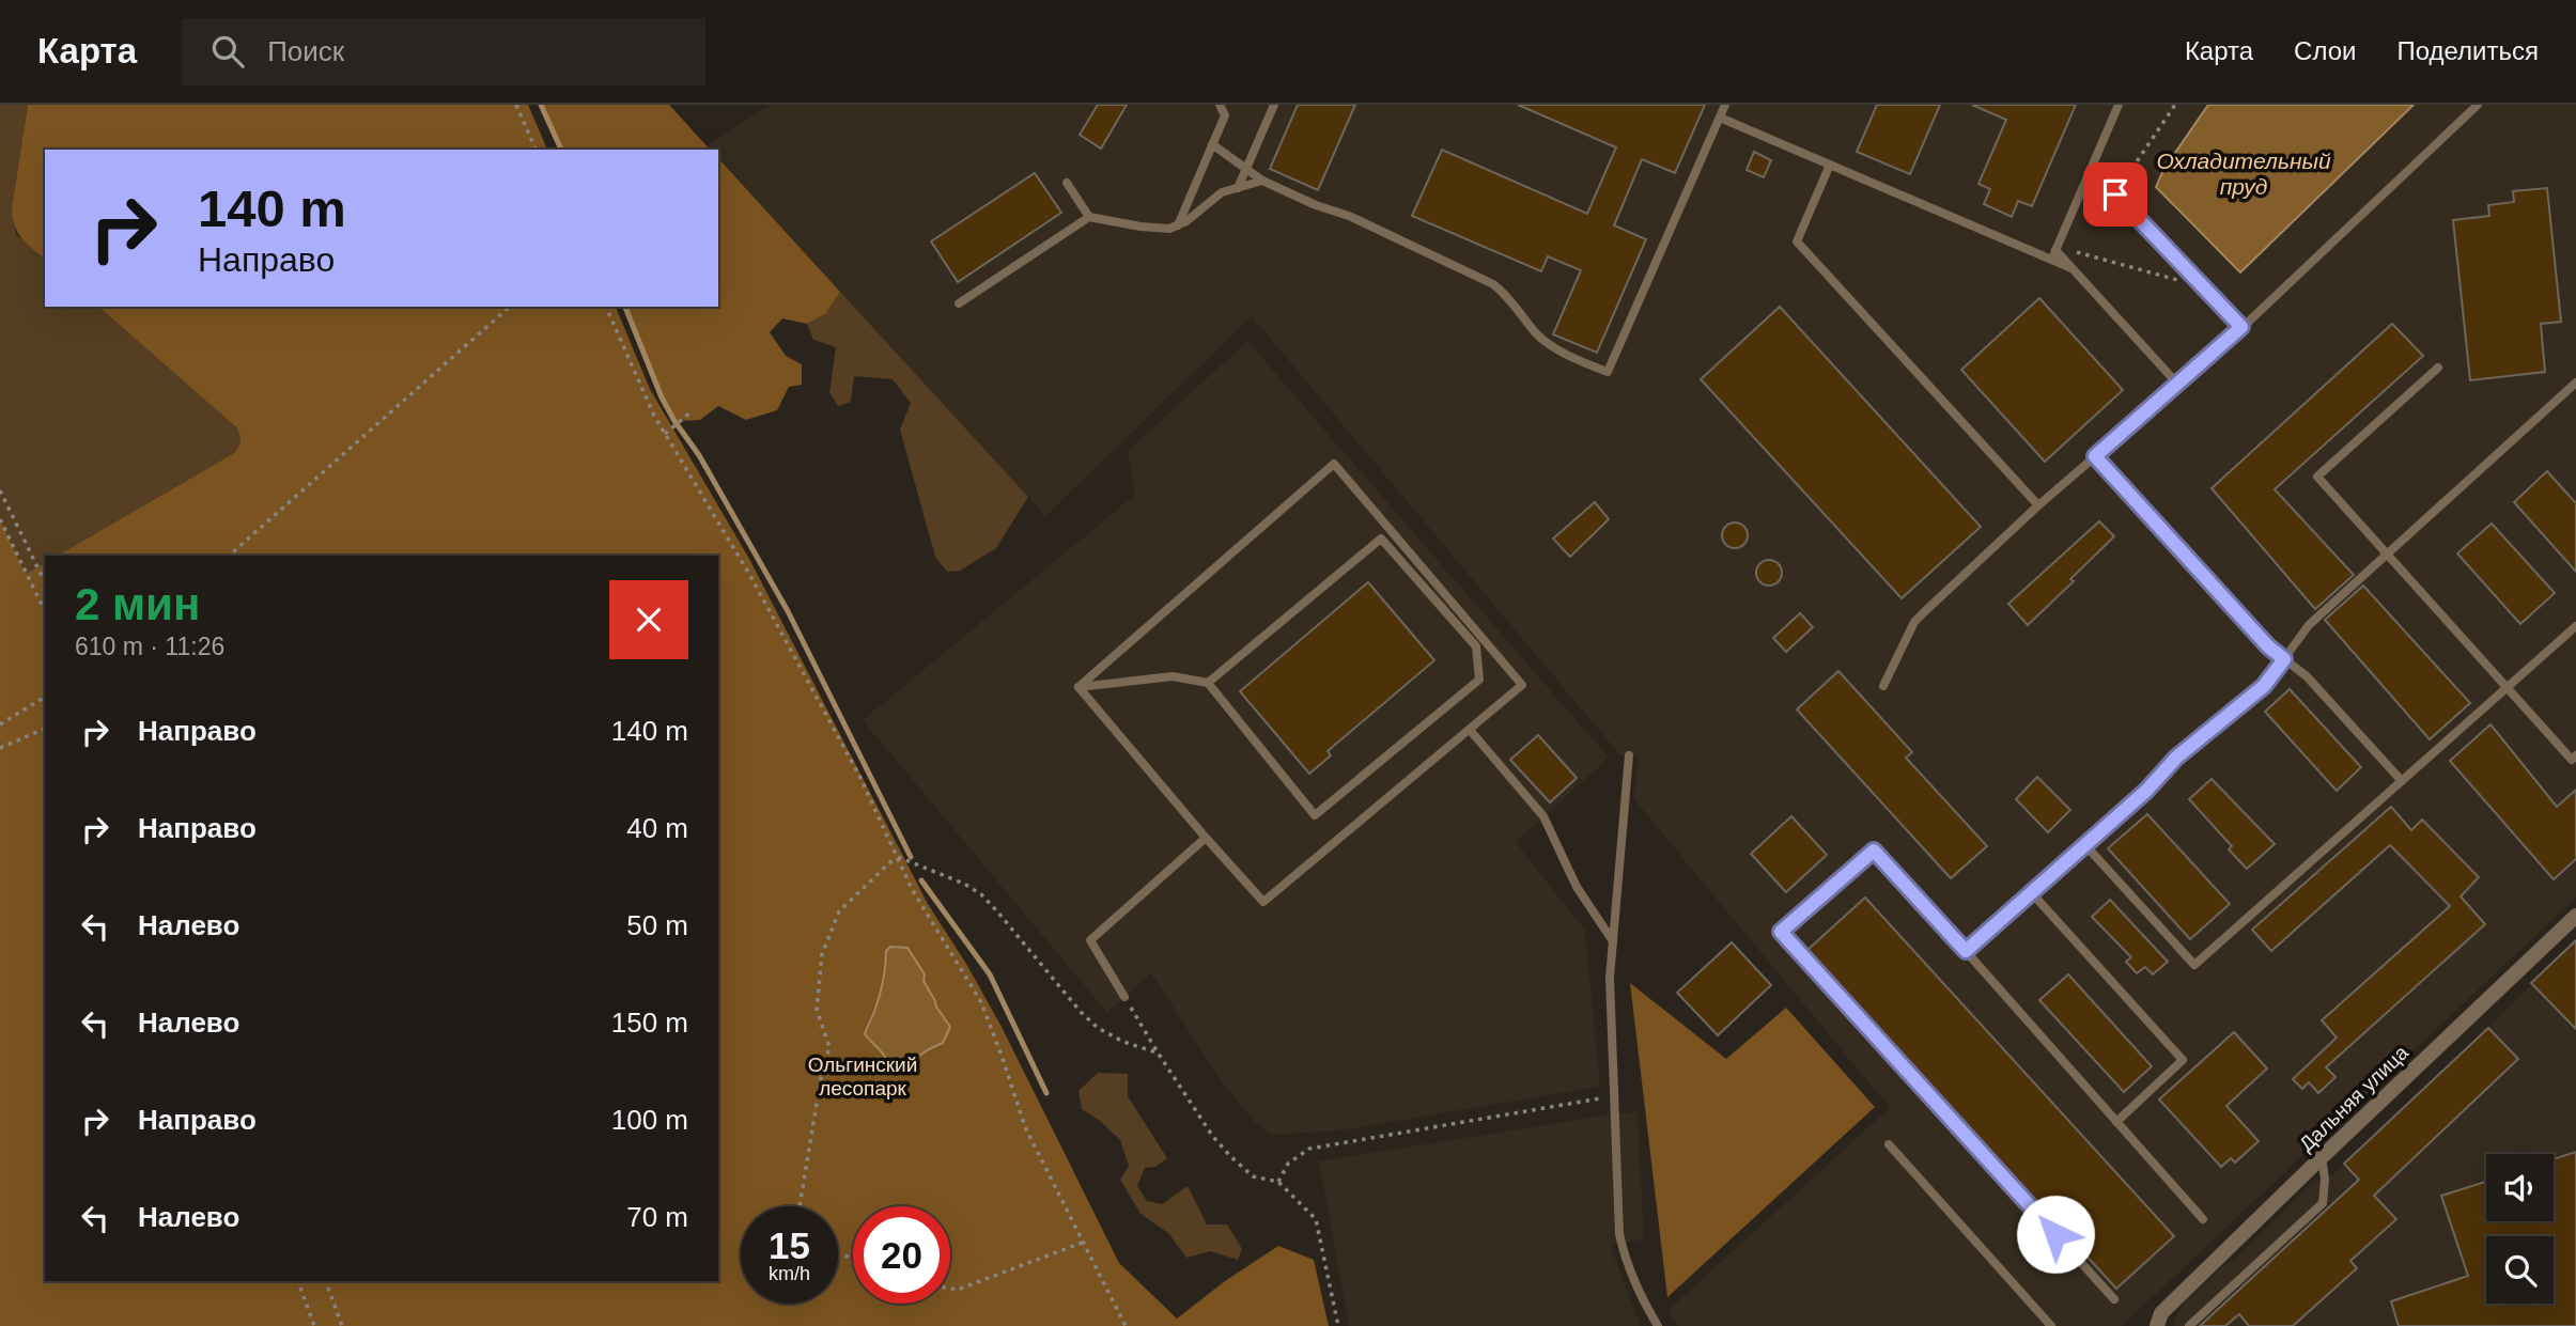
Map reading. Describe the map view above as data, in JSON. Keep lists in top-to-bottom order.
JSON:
{
  "streets": {
    "street": ["Дальняя улица"]
  },
  "water": ["Охладительный пруд"],
  "parks": ["Ольгинский лесопарк"],
  "page": {
    "header": "Карта",
    "search": "Поиск",
    "nav": ["Карта", "Слои", "Поделиться"],
    "turn": ["140 m", "Направо"],
    "heading": ["2 мин", "610 m · 11:26"],
    "list": [
      {
        "name": "Направо",
        "value": "140 m"
      },
      {
        "name": "Направо",
        "value": "40 m"
      },
      {
        "name": "Налево",
        "value": "50 m"
      },
      {
        "name": "Налево",
        "value": "150 m"
      },
      {
        "name": "Направо",
        "value": "100 m"
      },
      {
        "name": "Налево",
        "value": "70 m"
      }
    ],
    "speed": "15 km/h",
    "limit": "20"
  }
}
